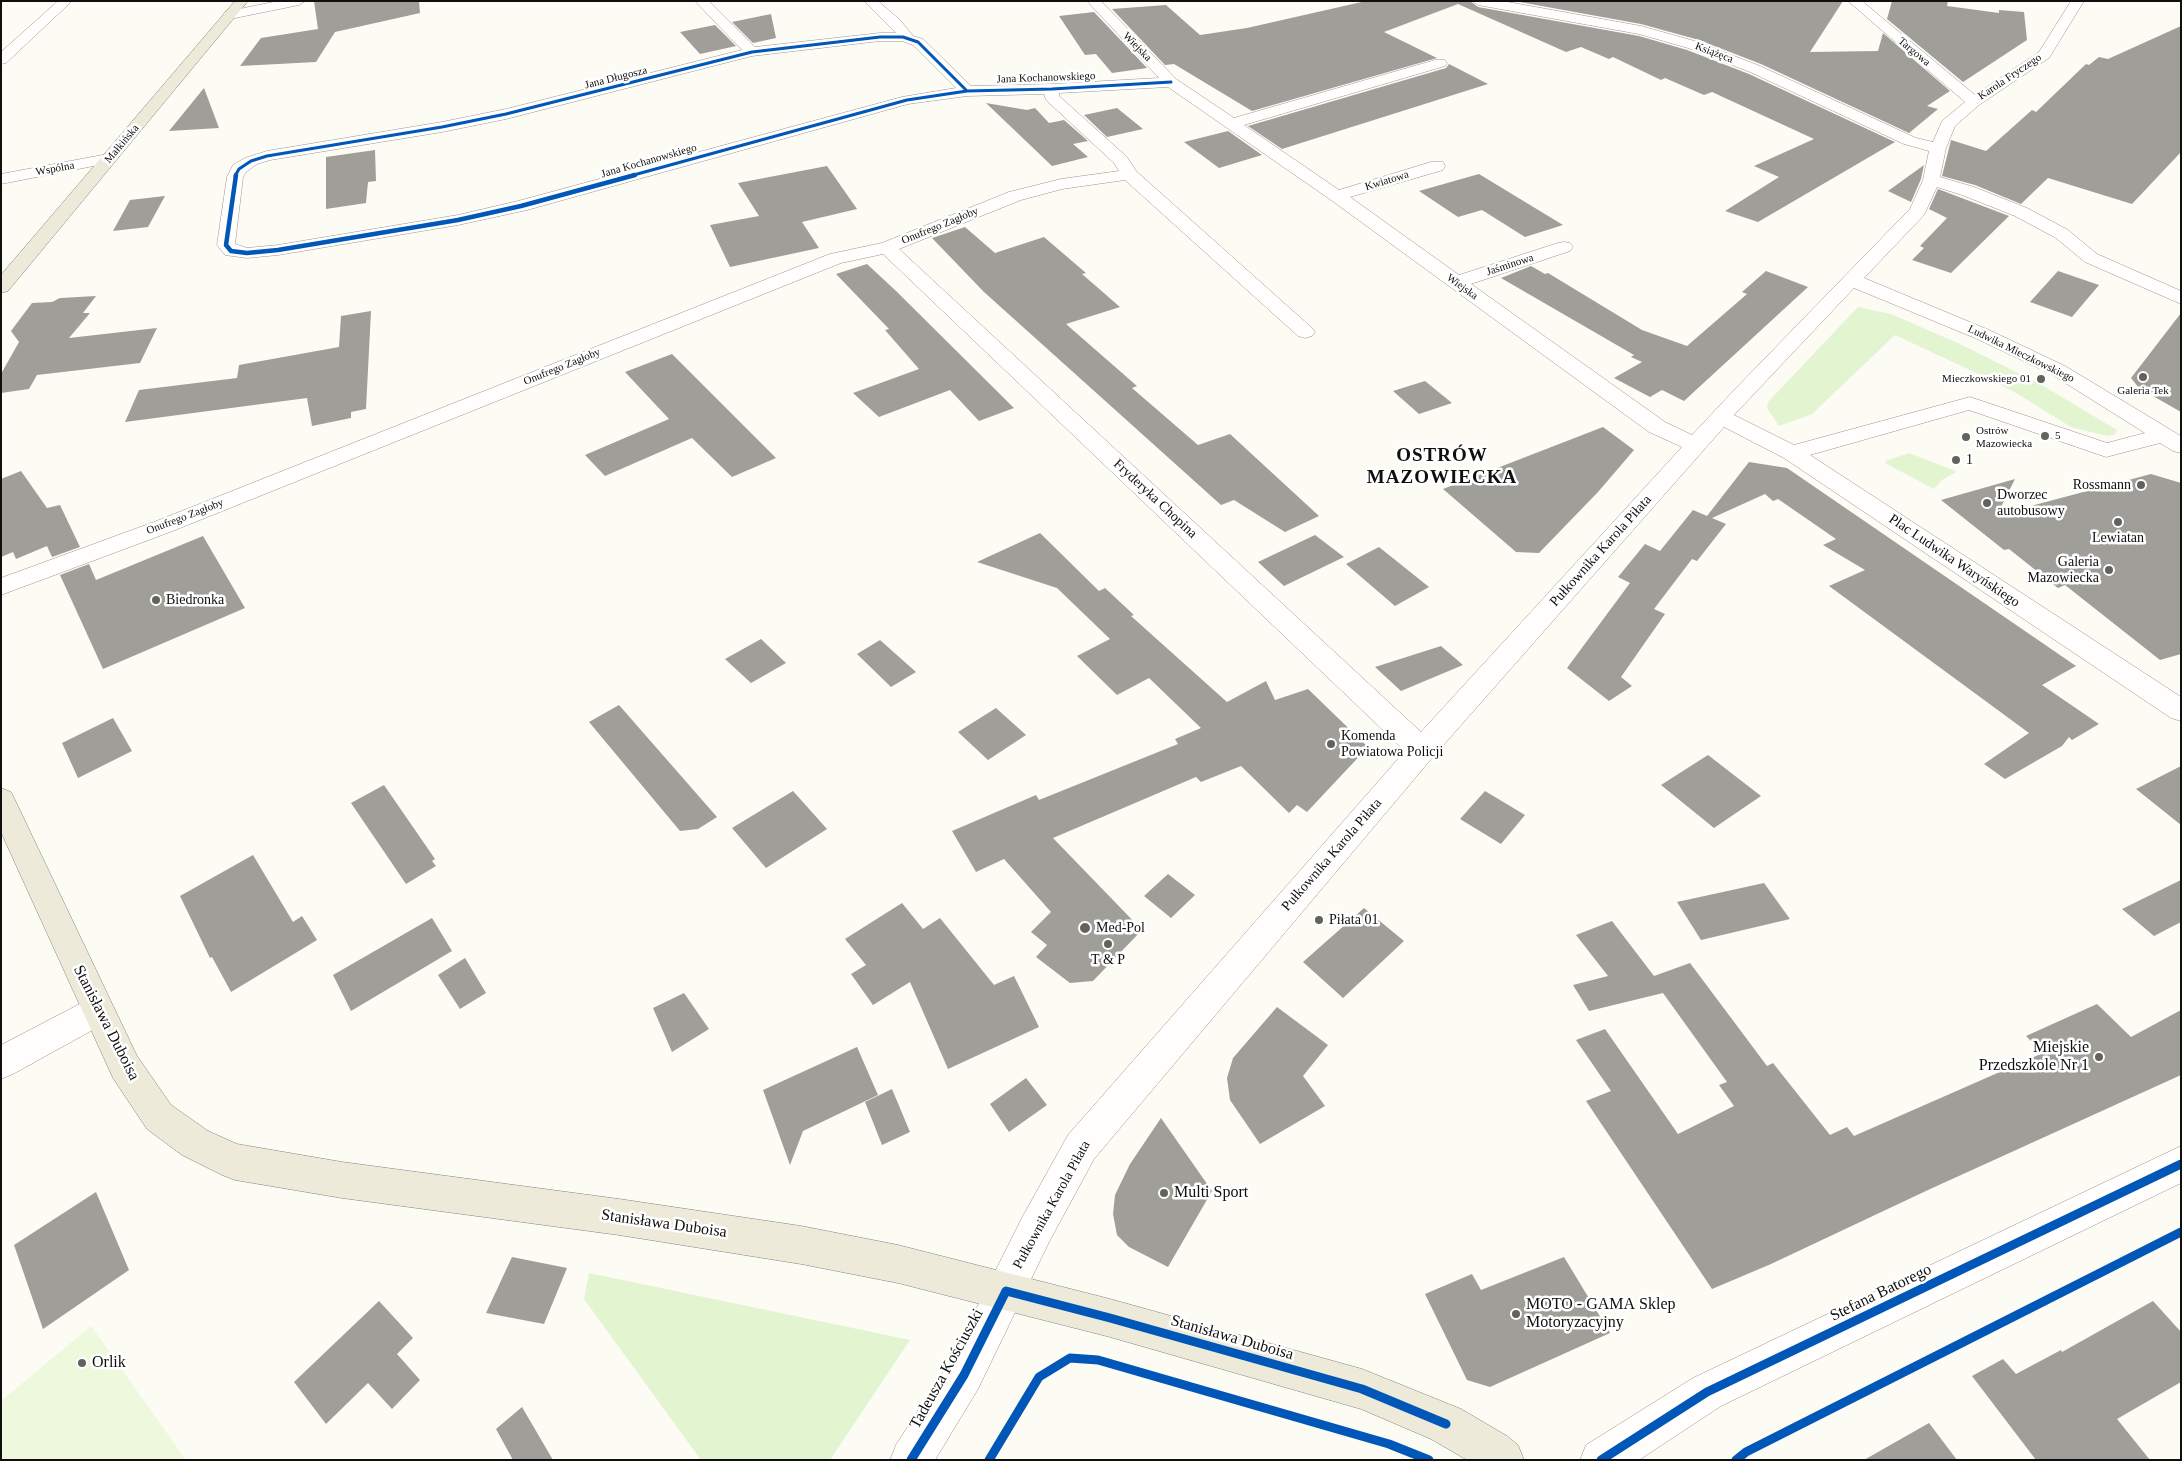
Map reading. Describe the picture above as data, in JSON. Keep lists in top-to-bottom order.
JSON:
{
  "streets": {
    "main road": ["Małkińska", "Stanisława Duboisa"],
    "street": [
      "Wiejska",
      "Targowa",
      "Książęca",
      "Karola Fryczego",
      "Jana Długosza",
      "Jana Kochanowskiego",
      "Wspólna",
      "Kwiatowa",
      "Onufrego Zagłoby",
      "Jaśminowa",
      "Ludwika Mieczkowskiego",
      "Fryderyka Chopina",
      "Pułkownika Karola Piłata",
      "Plac Ludwika Waryńskiego",
      "Stefana Batorego",
      "Tadeusza Kościuszki"
    ]
  },
  "crossings": [
    ["Wiejska", "Jana Kochanowskiego"],
    ["Wiejska", "Kwiatowa"],
    ["Wiejska", "Jaśminowa"],
    ["Wiejska", "Pułkownika Karola Piłata"],
    ["Targowa", "Karola Fryczego"],
    ["Książęca", "Karola Fryczego"],
    ["Jana Długosza", "Jana Kochanowskiego"],
    ["Małkińska", "Wspólna"],
    ["Onufrego Zagłoby", "Fryderyka Chopina"],
    ["Fryderyka Chopina", "Pułkownika Karola Piłata"],
    ["Pułkownika Karola Piłata", "Stanisława Duboisa"],
    ["Pułkownika Karola Piłata", "Tadeusza Kościuszki"],
    ["Stanisława Duboisa", "Tadeusza Kościuszki"]
  ],
  "districts": ["OSTRÓW MAZOWIECKA"],
  "places": [
    "Galeria Tek",
    "Mieczkowskiego 01",
    "5",
    "Ostrów Mazowiecka",
    "1",
    "Rossmann",
    "Dworzec autobusowy",
    "Lewiatan",
    "Galeria Mazowiecka",
    "Biedronka",
    "Komenda Powiatowa Policji",
    "Piłata 01",
    "Med-Pol",
    "T & P",
    "Miejskie Przedszkole Nr 1",
    "Multi Sport",
    "MOTO - GAMA Sklep Motoryzacyjny",
    "Orlik"
  ]
}
